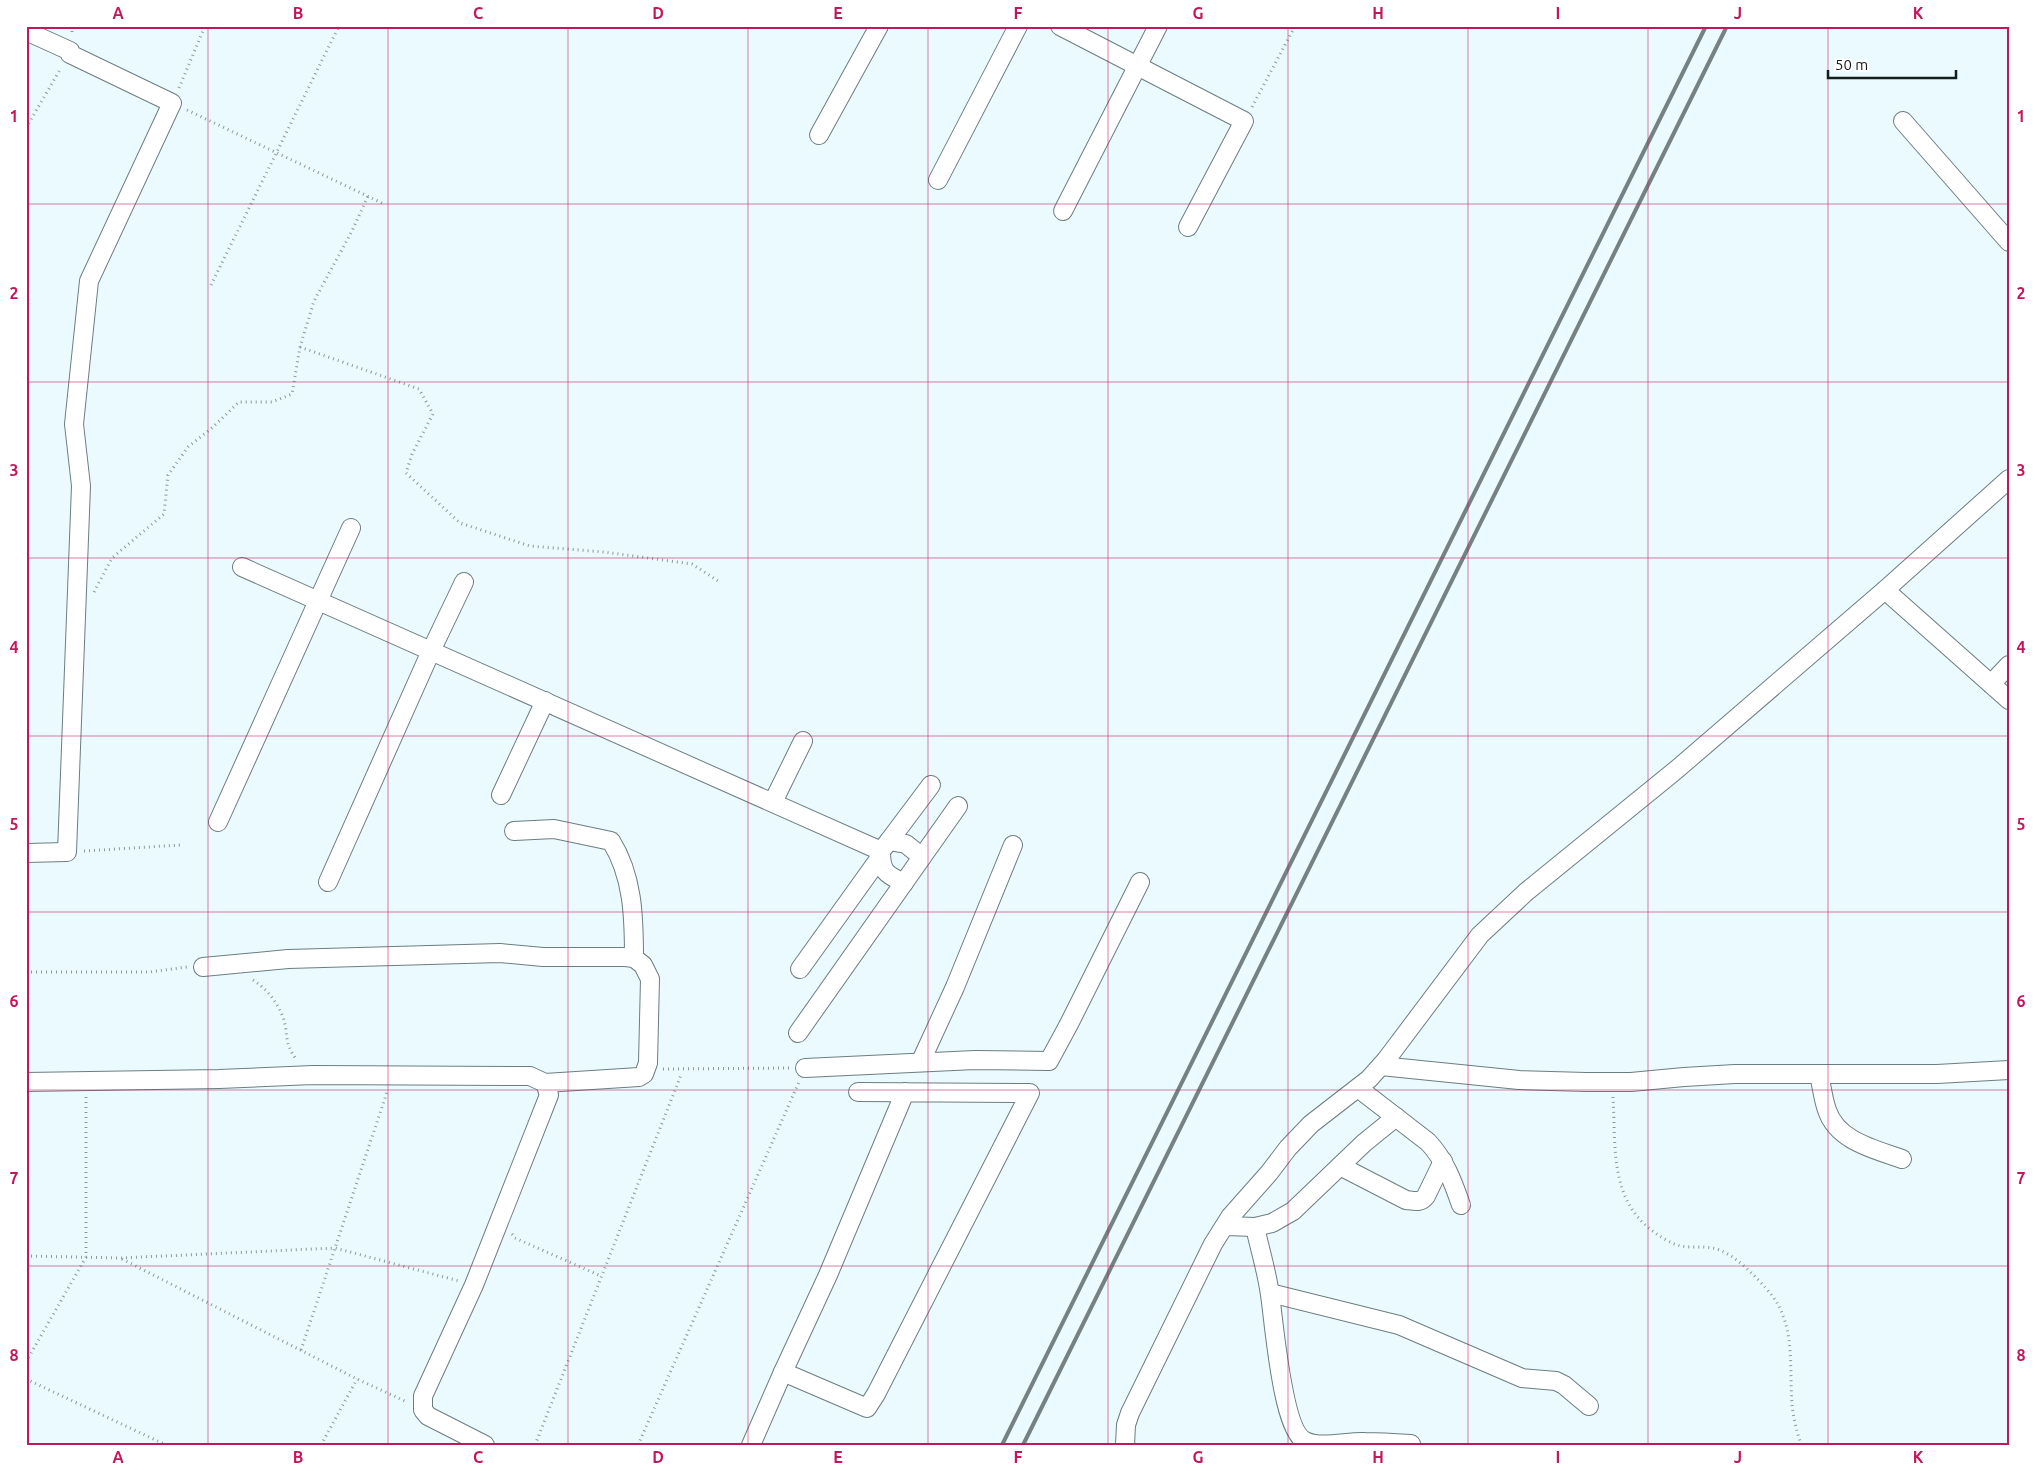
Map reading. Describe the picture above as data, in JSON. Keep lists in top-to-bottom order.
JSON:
{
  "scale_bar": "50 m",
  "grid": {
    "columns": [
      "A",
      "B",
      "C",
      "D",
      "E",
      "F",
      "G",
      "H",
      "I",
      "J",
      "K"
    ],
    "rows": [
      "1",
      "2",
      "3",
      "4",
      "5",
      "6",
      "7",
      "8"
    ]
  }
}
